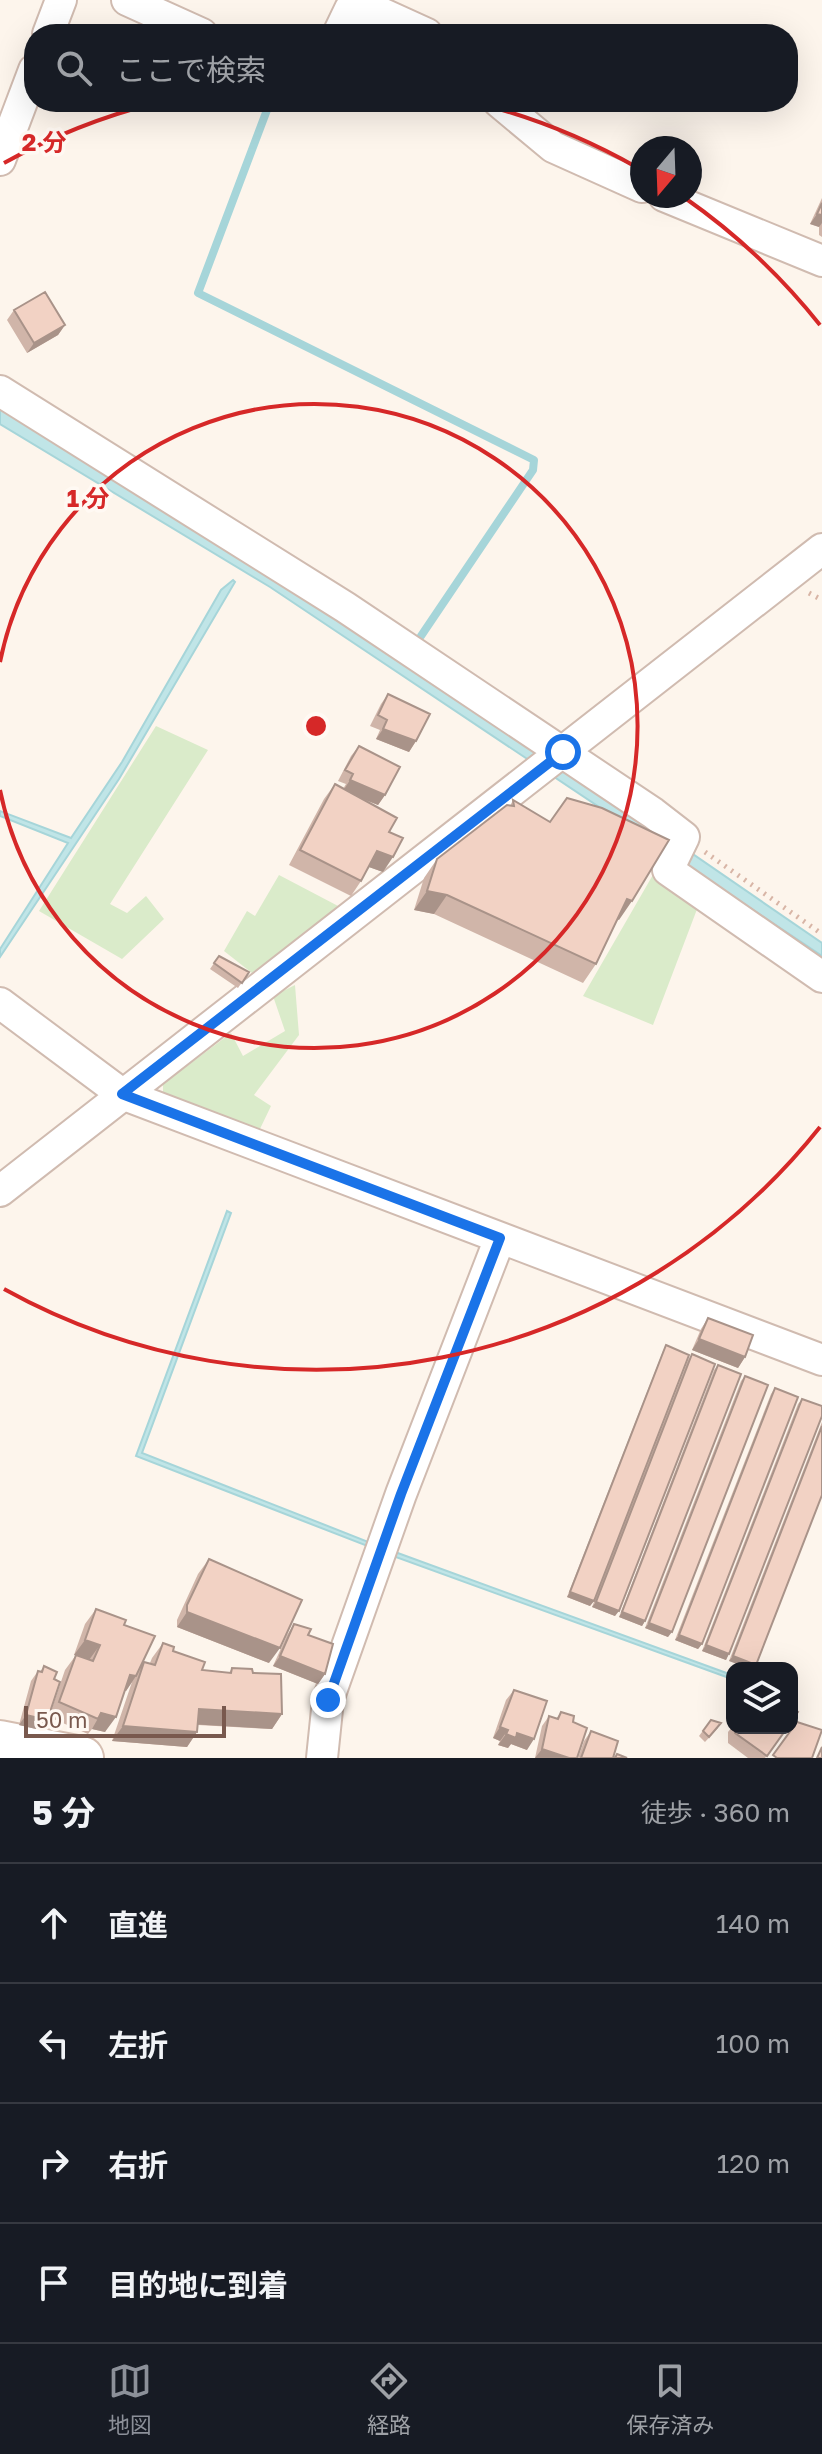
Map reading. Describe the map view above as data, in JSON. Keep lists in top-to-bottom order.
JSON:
{
  "scale_bar": "50 m",
  "north": "bottom",
  "page": {
    "search": "ここで検索",
    "scale": "50 m",
    "heading": ["5 分", "徒歩 · 360 m"],
    "list": [
      ["直進", "140 m"],
      ["左折", "100 m"],
      ["右折", "120 m"],
      "目的地に到着"
    ],
    "nav": ["地図", "経路", "保存済み"]
  },
  "rings": ["2 分", "1 分"]
}
